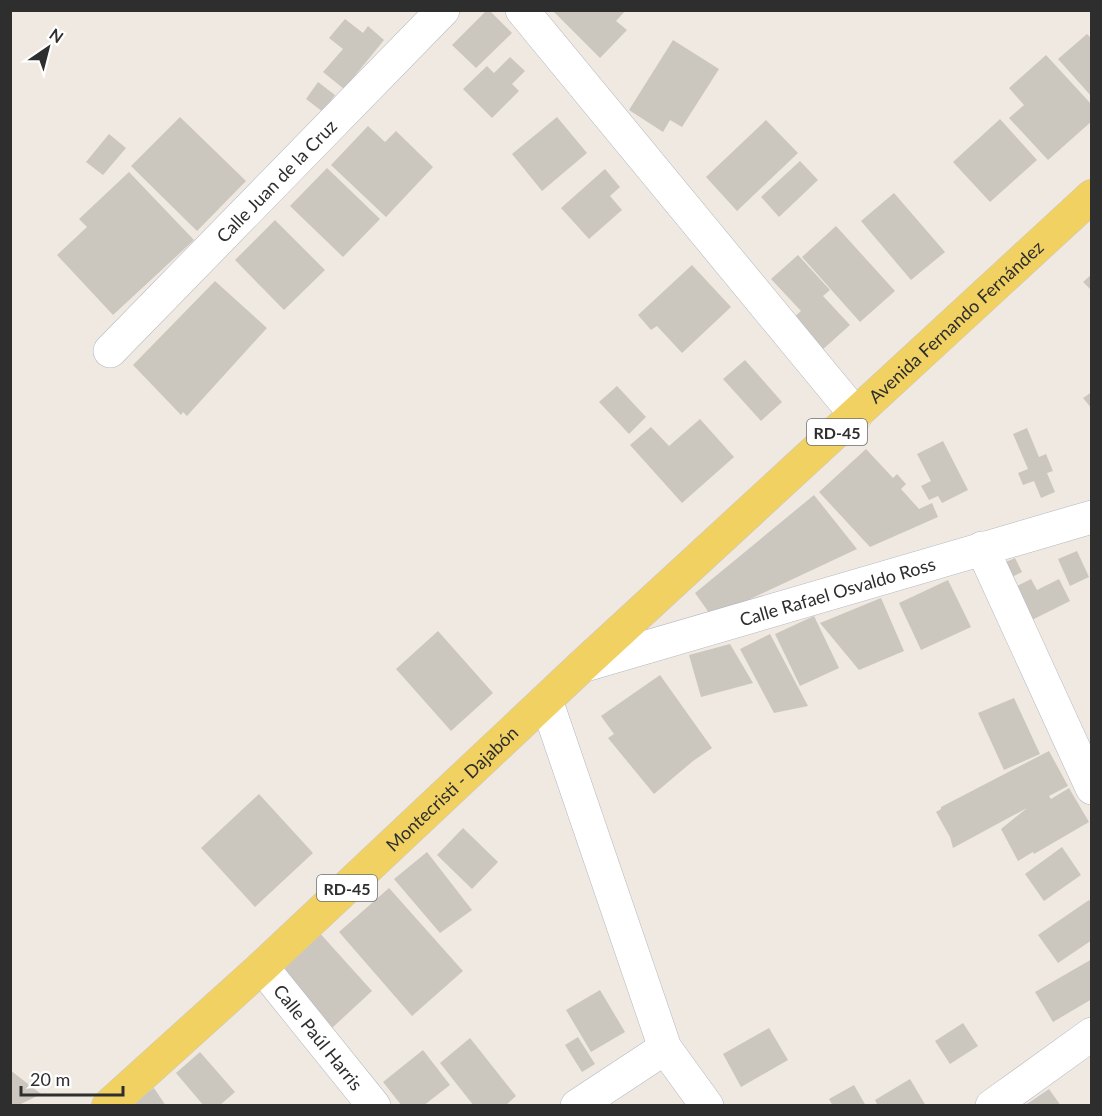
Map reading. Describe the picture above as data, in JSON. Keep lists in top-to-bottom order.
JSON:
{
  "streets": {
    "main road": ["Avenida Fernando Fernández", "RD-45", "Montecristi - Dajabón"],
    "street": ["Calle Juan de la Cruz", "Calle Rafael Osvaldo Ross", "Calle Paúl Harris"]
  },
  "crossings": [
    ["Avenida Fernando Fernández", "Calle Rafael Osvaldo Ross"],
    ["Avenida Fernando Fernández", "Montecristi - Dajabón"],
    ["Calle Rafael Osvaldo Ross", "Montecristi - Dajabón"],
    ["Montecristi - Dajabón", "Calle Paúl Harris"]
  ],
  "scale_bar": "20 m",
  "north": "top right"
}
